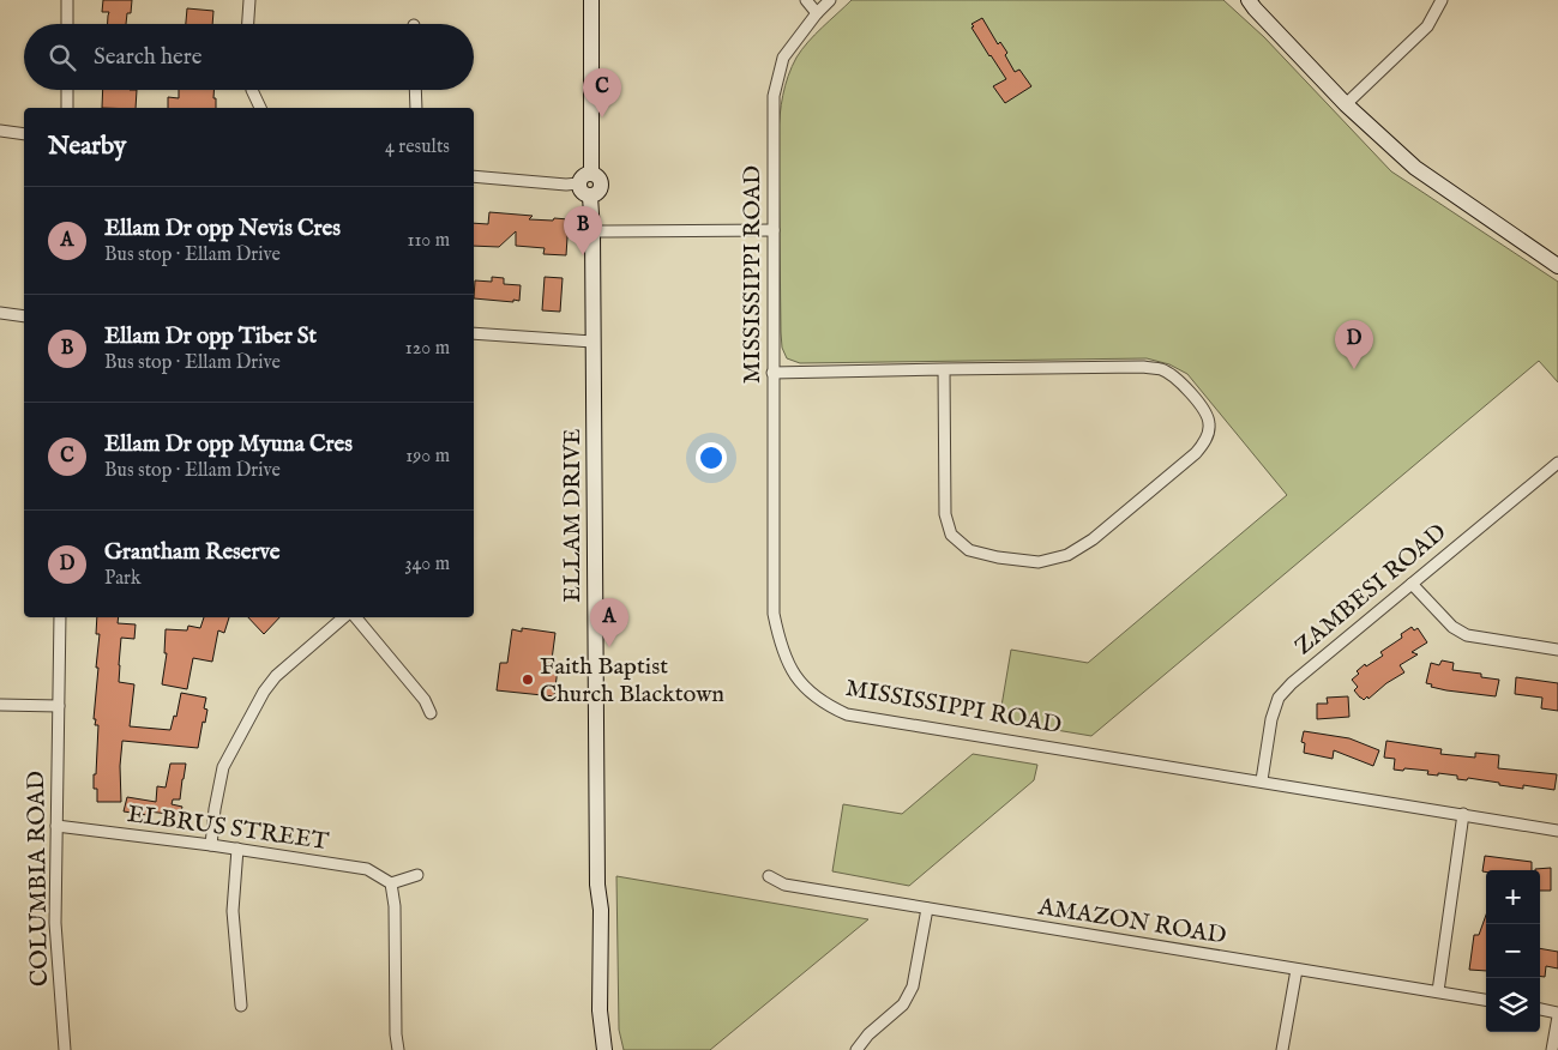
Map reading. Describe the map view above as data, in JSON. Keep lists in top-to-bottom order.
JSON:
{
  "streets": {
    "street": [
      "MISSISSIPPI ROAD",
      "ELLAM DRIVE",
      "ZAMBESI ROAD",
      "ELBRUS STREET",
      "COLUMBIA ROAD",
      "AMAZON ROAD"
    ]
  },
  "crossings": [
    ["MISSISSIPPI ROAD", "ZAMBESI ROAD"],
    ["ELBRUS STREET", "COLUMBIA ROAD"]
  ],
  "places": ["Faith Baptist Church Blacktown"],
  "page": {
    "search": "Search here",
    "pins": [
      "C",
      "B",
      "D",
      "A"
    ],
    "heading": ["Nearby", "4 results"],
    "list": [
      {
        "mark": "A",
        "name": "Ellam Dr opp Nevis Cres",
        "note": "Bus stop · Ellam Drive",
        "value": "110 m"
      },
      {
        "mark": "B",
        "name": "Ellam Dr opp Tiber St",
        "note": "Bus stop · Ellam Drive",
        "value": "120 m"
      },
      {
        "mark": "C",
        "name": "Ellam Dr opp Myuna Cres",
        "note": "Bus stop · Ellam Drive",
        "value": "190 m"
      },
      {
        "mark": "D",
        "name": "Grantham Reserve",
        "note": "Park",
        "value": "340 m"
      }
    ],
    "map_buttons": ["+", "−"]
  }
}
